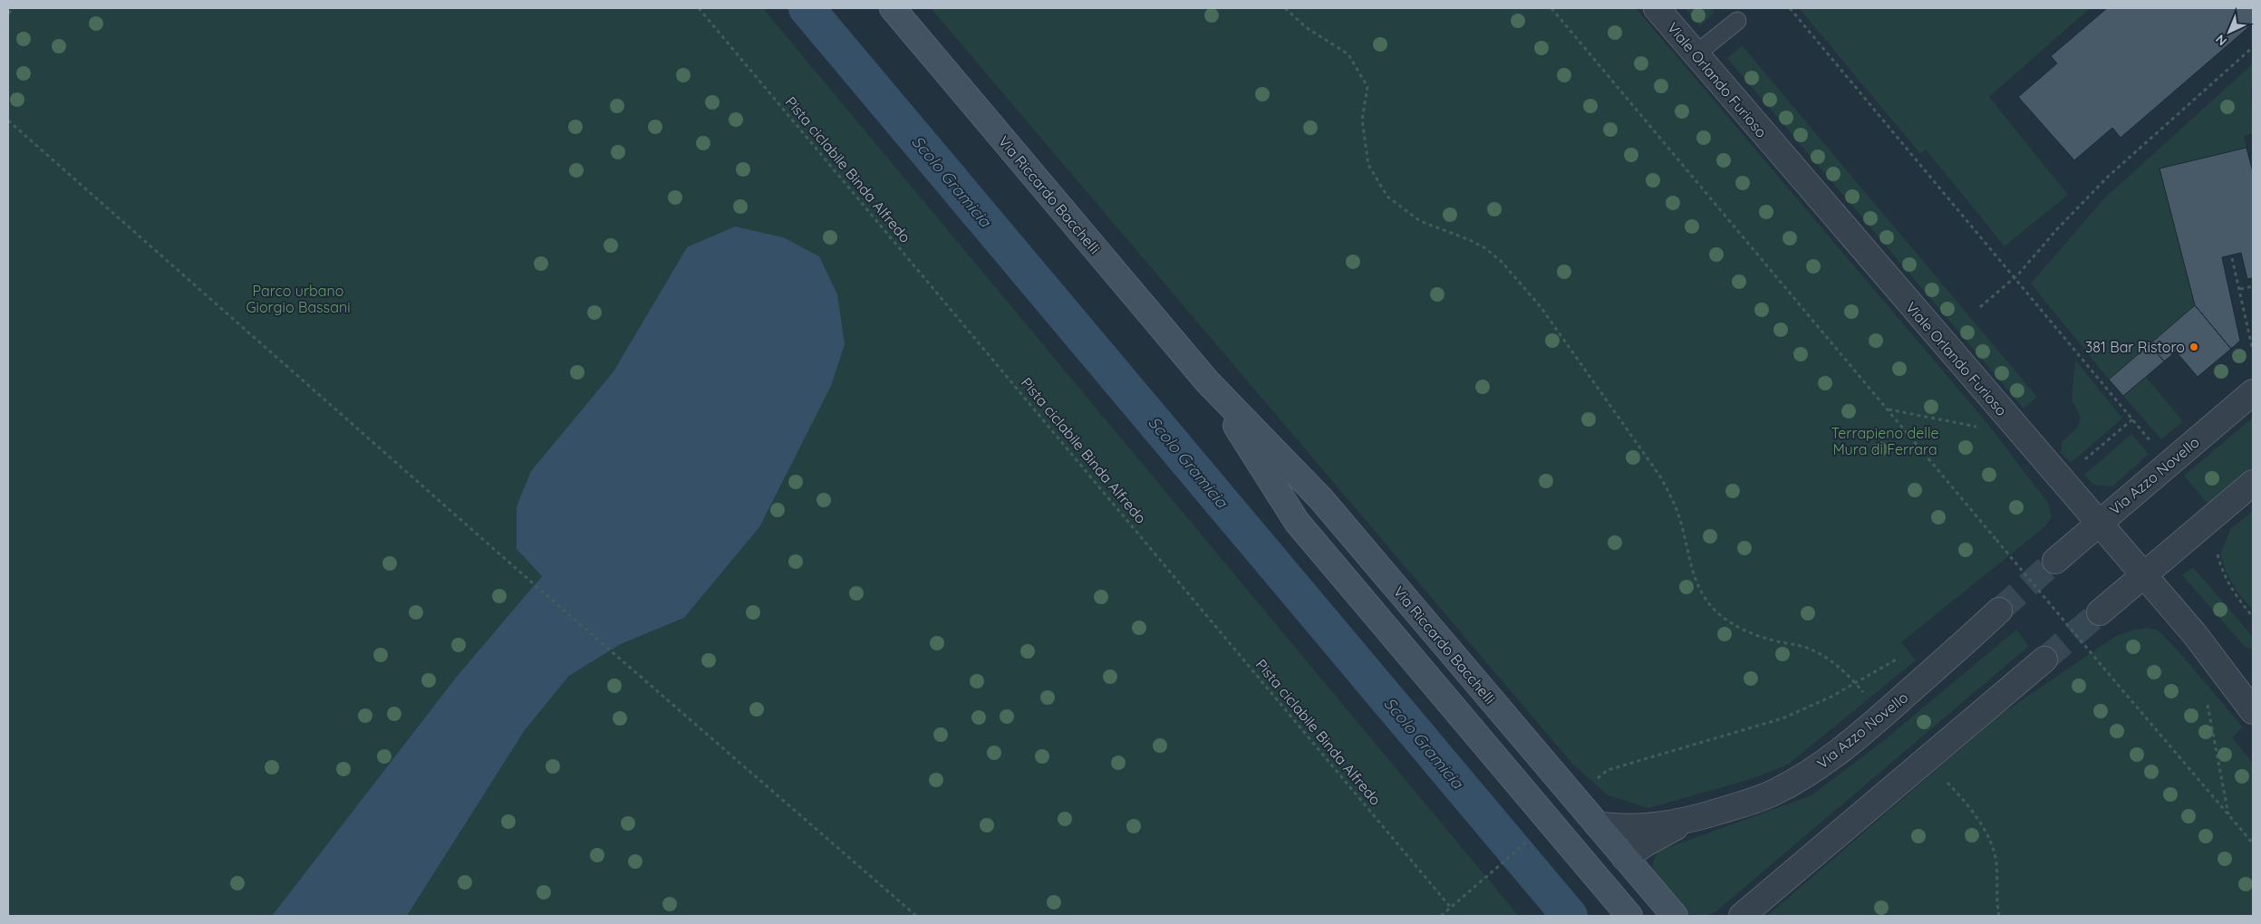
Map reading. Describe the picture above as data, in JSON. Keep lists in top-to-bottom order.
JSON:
{
  "streets": {
    "main road": ["Via Riccardo Bacchelli"],
    "street": ["Viale Orlando Furioso", "Via Azzo Novello"],
    "path": ["Pista ciclabile Binda Alfredo"]
  },
  "crossings": [
    ["Viale Orlando Furioso", "Via Azzo Novello"],
    ["Via Riccardo Bacchelli", "Via Azzo Novello"]
  ],
  "water": ["Scolo Gramicia"],
  "parks": ["Parco urbano Giorgio Bassani", "Terrapieno delle Mura di Ferrara"],
  "places": ["381 Bar Ristoro"],
  "north": "bottom left"
}
